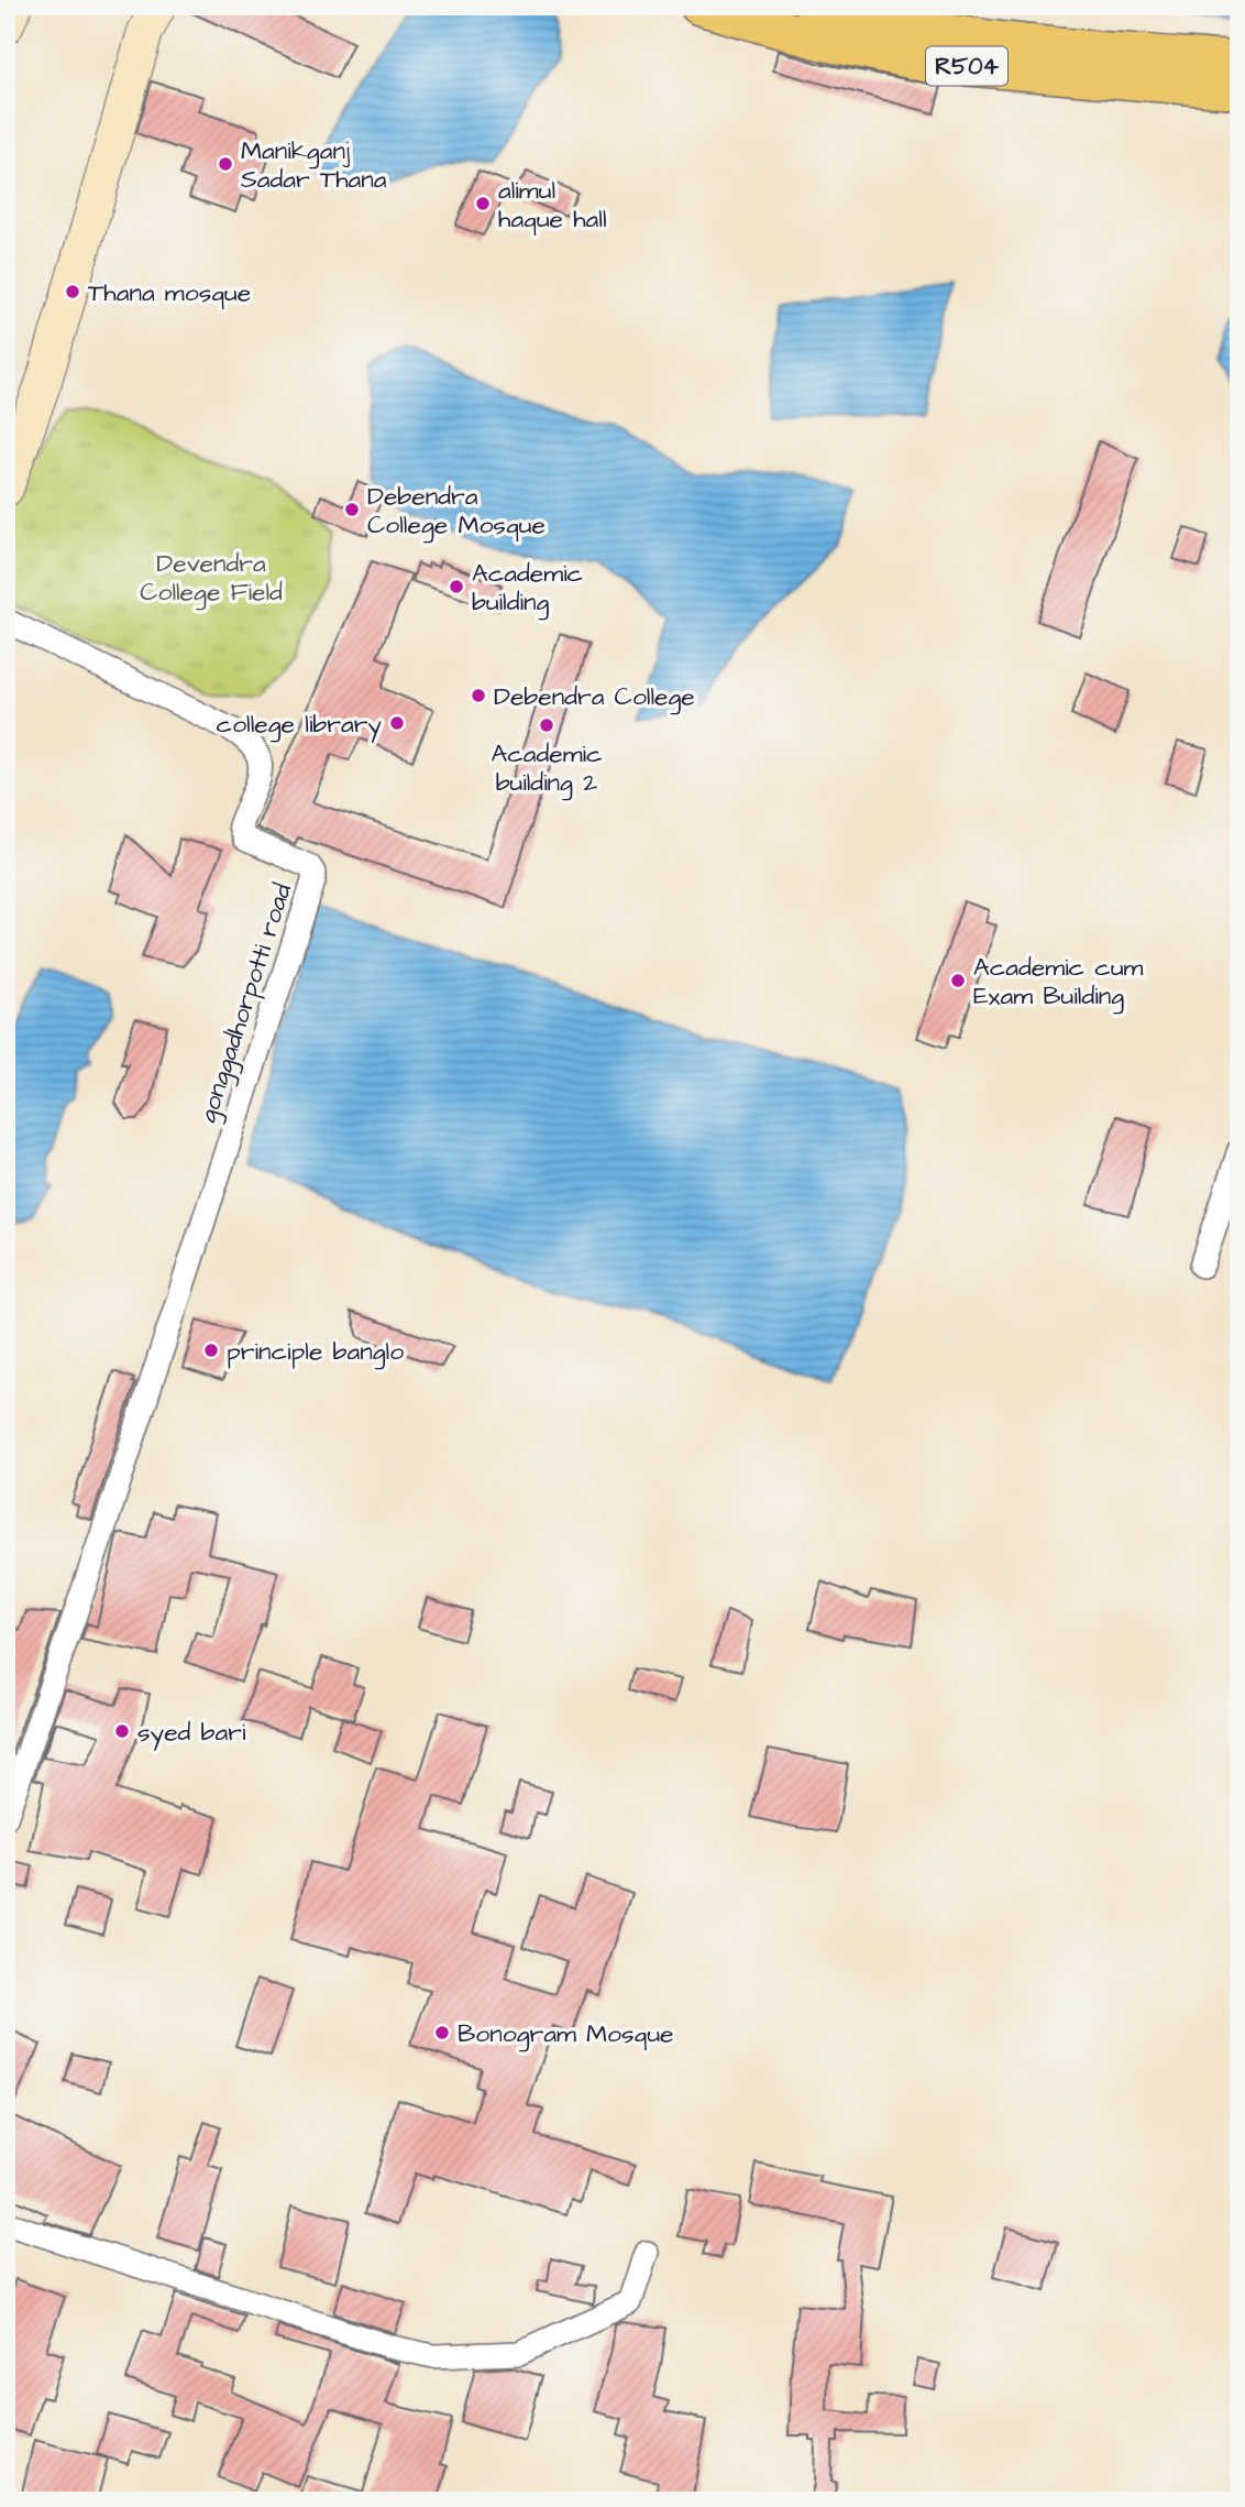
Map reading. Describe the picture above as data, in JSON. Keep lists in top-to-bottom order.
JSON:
{
  "streets": {
    "main road": ["R504"],
    "street": ["gonggadhorpotti road"]
  },
  "parks": ["Devendra College Field"],
  "places": [
    "Manikganj Sadar Thana",
    "alimul haque hall",
    "Thana mosque",
    "Debendra College Mosque",
    "Academic building",
    "Debendra College",
    "college library",
    "Academic building 2",
    "Academic cum Exam Building",
    "principle banglo",
    "syed bari",
    "Bonogram Mosque"
  ]
}
